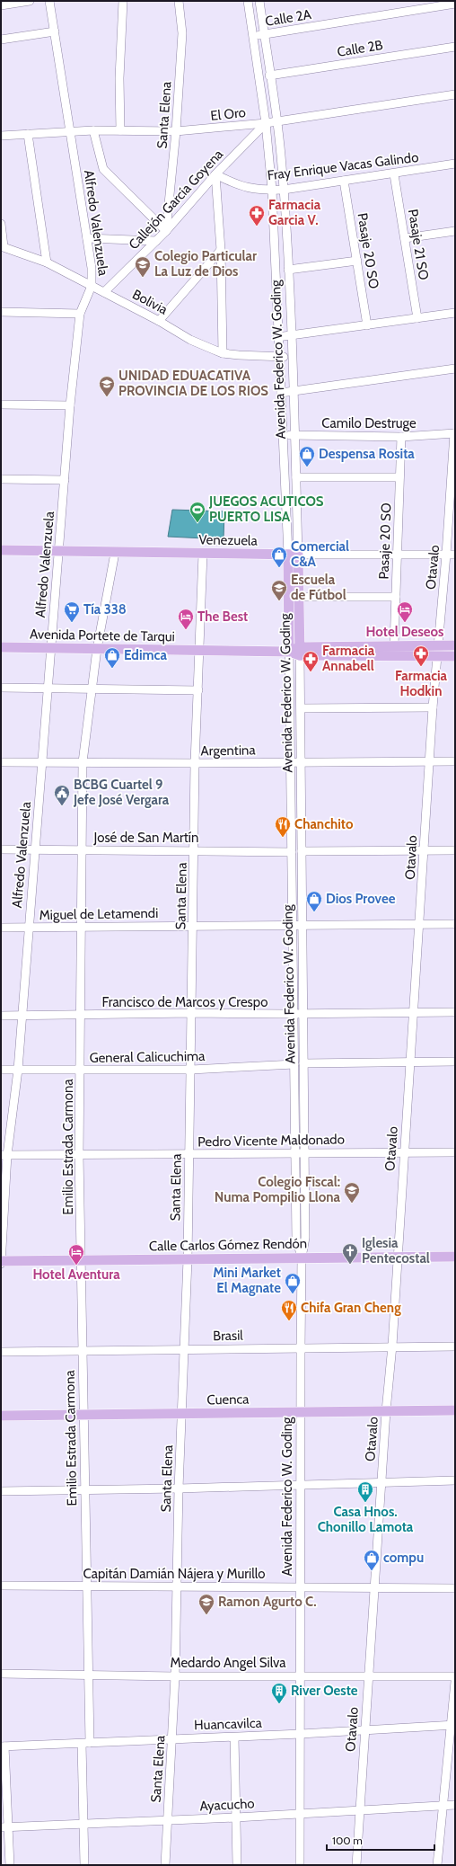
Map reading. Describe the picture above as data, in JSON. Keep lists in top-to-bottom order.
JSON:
{
  "streets": {
    "main road": [
      "Avenida Federico W. Goding",
      "Venezuela",
      "Avenida Portete de Tarqui",
      "Calle Carlos Gómez Rendón",
      "Cuenca"
    ],
    "street": [
      "Calle 2A",
      "Calle 2B",
      "El Oro",
      "Santa Elena",
      "Fray Enrique Vacas Galindo",
      "Callejón García Goyena",
      "Alfredo Valenzuela",
      "Pasaje 21 SO",
      "Pasaje 20 SO",
      "Bolivia",
      "Camilo Destruge",
      "Otavalo",
      "Argentina",
      "José de San Martín",
      "Miguel de Letamendi",
      "Francisco de Marcos y Crespo",
      "General Calicuchima",
      "Pedro Vicente Maldonado",
      "Emilio Estrada Carmona",
      "Brasil",
      "Capitán Damián Nájera y Murillo",
      "Medardo Angel Silva",
      "Huancavilca",
      "Ayacucho"
    ]
  },
  "crossings": [
    ["Calle 2A", "Avenida Federico W. Goding"],
    ["Calle 2B", "Avenida Federico W. Goding"],
    ["El Oro", "Santa Elena"],
    ["El Oro", "Callejón García Goyena"],
    ["El Oro", "Alfredo Valenzuela"],
    ["El Oro", "Avenida Federico W. Goding"],
    ["Santa Elena", "Callejón García Goyena"],
    ["Santa Elena", "Venezuela"],
    ["Santa Elena", "Avenida Portete de Tarqui"],
    ["Santa Elena", "Argentina"],
    ["Santa Elena", "José de San Martín"],
    ["Santa Elena", "Miguel de Letamendi"],
    ["Santa Elena", "Francisco de Marcos y Crespo"],
    ["Santa Elena", "General Calicuchima"],
    ["Santa Elena", "Pedro Vicente Maldonado"],
    ["Santa Elena", "Calle Carlos Gómez Rendón"],
    ["Santa Elena", "Brasil"],
    ["Santa Elena", "Cuenca"],
    ["Santa Elena", "Capitán Damián Nájera y Murillo"],
    ["Santa Elena", "Medardo Angel Silva"],
    ["Santa Elena", "Huancavilca"],
    ["Santa Elena", "Ayacucho"],
    ["Fray Enrique Vacas Galindo", "Callejón García Goyena"],
    ["Fray Enrique Vacas Galindo", "Pasaje 21 SO"],
    ["Fray Enrique Vacas Galindo", "Pasaje 20 SO"],
    ["Fray Enrique Vacas Galindo", "Avenida Federico W. Goding"],
    ["Callejón García Goyena", "Bolivia"],
    ["Callejón García Goyena", "Avenida Federico W. Goding"],
    ["Alfredo Valenzuela", "Bolivia"],
    ["Alfredo Valenzuela", "Venezuela"],
    ["Alfredo Valenzuela", "Avenida Portete de Tarqui"],
    ["Alfredo Valenzuela", "Argentina"],
    ["Alfredo Valenzuela", "José de San Martín"],
    ["Alfredo Valenzuela", "Miguel de Letamendi"],
    ["Alfredo Valenzuela", "Francisco de Marcos y Crespo"],
    ["Alfredo Valenzuela", "General Calicuchima"],
    ["Alfredo Valenzuela", "Pedro Vicente Maldonado"],
    ["Alfredo Valenzuela", "Calle Carlos Gómez Rendón"],
    ["Pasaje 20 SO", "Camilo Destruge"],
    ["Pasaje 20 SO", "Venezuela"],
    ["Pasaje 20 SO", "Avenida Portete de Tarqui"],
    ["Bolivia", "Avenida Federico W. Goding"],
    ["Avenida Federico W. Goding", "Camilo Destruge"],
    ["Avenida Federico W. Goding", "Venezuela"],
    ["Avenida Federico W. Goding", "Avenida Portete de Tarqui"],
    ["Avenida Federico W. Goding", "Argentina"],
    ["Avenida Federico W. Goding", "José de San Martín"],
    ["Avenida Federico W. Goding", "Miguel de Letamendi"],
    ["Avenida Federico W. Goding", "Francisco de Marcos y Crespo"],
    ["Avenida Federico W. Goding", "General Calicuchima"],
    ["Avenida Federico W. Goding", "Pedro Vicente Maldonado"],
    ["Avenida Federico W. Goding", "Calle Carlos Gómez Rendón"],
    ["Avenida Federico W. Goding", "Brasil"],
    ["Avenida Federico W. Goding", "Cuenca"],
    ["Avenida Federico W. Goding", "Capitán Damián Nájera y Murillo"],
    ["Avenida Federico W. Goding", "Medardo Angel Silva"],
    ["Avenida Federico W. Goding", "Huancavilca"],
    ["Avenida Federico W. Goding", "Ayacucho"],
    ["Camilo Destruge", "Otavalo"],
    ["Venezuela", "Otavalo"],
    ["Venezuela", "Emilio Estrada Carmona"],
    ["Otavalo", "Avenida Portete de Tarqui"],
    ["Otavalo", "Argentina"],
    ["Otavalo", "Miguel de Letamendi"],
    ["Otavalo", "Francisco de Marcos y Crespo"],
    ["Otavalo", "Pedro Vicente Maldonado"],
    ["Otavalo", "Calle Carlos Gómez Rendón"],
    ["Otavalo", "Brasil"],
    ["Otavalo", "Cuenca"],
    ["Otavalo", "Capitán Damián Nájera y Murillo"],
    ["Otavalo", "Medardo Angel Silva"],
    ["Otavalo", "Huancavilca"],
    ["Otavalo", "Ayacucho"],
    ["Avenida Portete de Tarqui", "Emilio Estrada Carmona"],
    ["Argentina", "Emilio Estrada Carmona"],
    ["José de San Martín", "Emilio Estrada Carmona"],
    ["Miguel de Letamendi", "Emilio Estrada Carmona"],
    ["Francisco de Marcos y Crespo", "Emilio Estrada Carmona"],
    ["General Calicuchima", "Emilio Estrada Carmona"],
    ["Pedro Vicente Maldonado", "Emilio Estrada Carmona"],
    ["Emilio Estrada Carmona", "Calle Carlos Gómez Rendón"],
    ["Emilio Estrada Carmona", "Brasil"],
    ["Emilio Estrada Carmona", "Cuenca"],
    ["Emilio Estrada Carmona", "Capitán Damián Nájera y Murillo"],
    ["Emilio Estrada Carmona", "Medardo Angel Silva"],
    ["Emilio Estrada Carmona", "Huancavilca"],
    ["Emilio Estrada Carmona", "Ayacucho"]
  ],
  "places": {
    "pharmacy": ["Farmacia Garcia V.", "Farmacia Hodkin", "Farmacia Annabell"],
    "school or university": [
      "Colegio Particular La Luz de Dios",
      "UNIDAD EDUACATIVA PROVINCIA DE LOS RIOS",
      "Escuela de Fútbol",
      "Colegio Fiscal: Numa Pompilio Llona",
      "Ramon Agurto C."
    ],
    "shop": [
      "Despensa Rosita",
      "Comercial C&A",
      "Edimca",
      "Dios Provee",
      "Mini Market El Magnate",
      "compu"
    ],
    "sports": ["JUEGOS ACUTICOS PUERTO LISA"],
    "supermarket": ["Tía 338"],
    "hotel": ["Hotel Deseos", "The Best", "Hotel Aventura"],
    "public building": ["BCBG Cuartel 9 Jefe José Vergara"],
    "restaurant": ["Chanchito", "Chifa Gran Cheng"],
    "church": ["Iglesia Pentecostal"],
    "building": ["Casa Hnos. Chonillo Lamota", "River Oeste"]
  },
  "scale_bar": "100 m"
}
